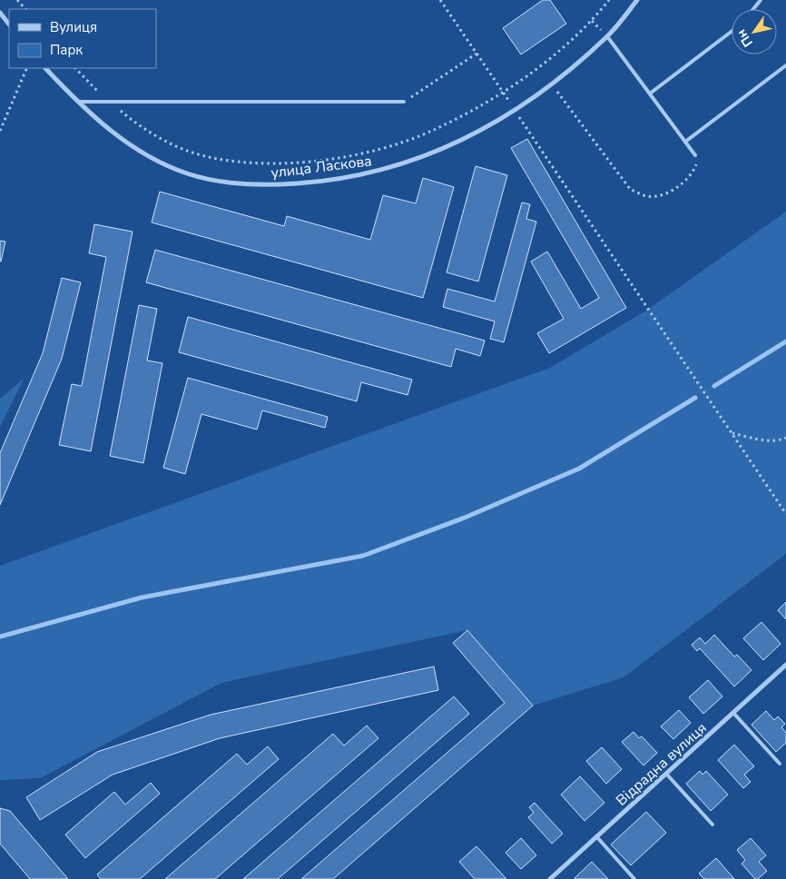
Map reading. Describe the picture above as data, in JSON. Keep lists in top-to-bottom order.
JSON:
{
  "streets": {
    "street": ["улица Ласкова", "Відрадна вулиця"]
  },
  "legend": ["Вулиця", "Парк"],
  "north": "bottom left"
}
